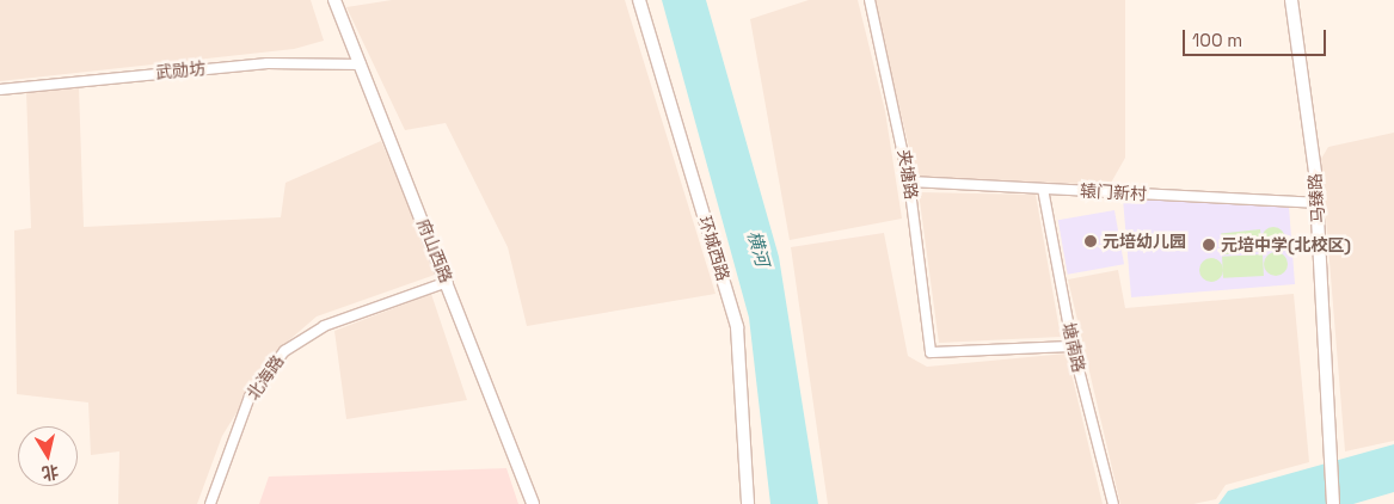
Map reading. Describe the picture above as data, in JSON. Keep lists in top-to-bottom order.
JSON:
{
  "streets": {
    "street": [
      "武勋坊",
      "夹塘路",
      "辕门新村",
      "马臻路",
      "环城西路",
      "府山西路",
      "塘南路",
      "北海路"
    ]
  },
  "crossings": [
    ["武勋坊", "府山西路"],
    ["夹塘路", "辕门新村"],
    ["夹塘路", "塘南路"],
    ["辕门新村", "马臻路"],
    ["辕门新村", "塘南路"],
    ["府山西路", "北海路"]
  ],
  "water": ["横河"],
  "places": ["元培幼儿园", "元培中学(北校区)"],
  "scale_bar": "100 m",
  "north": "bottom"
}
